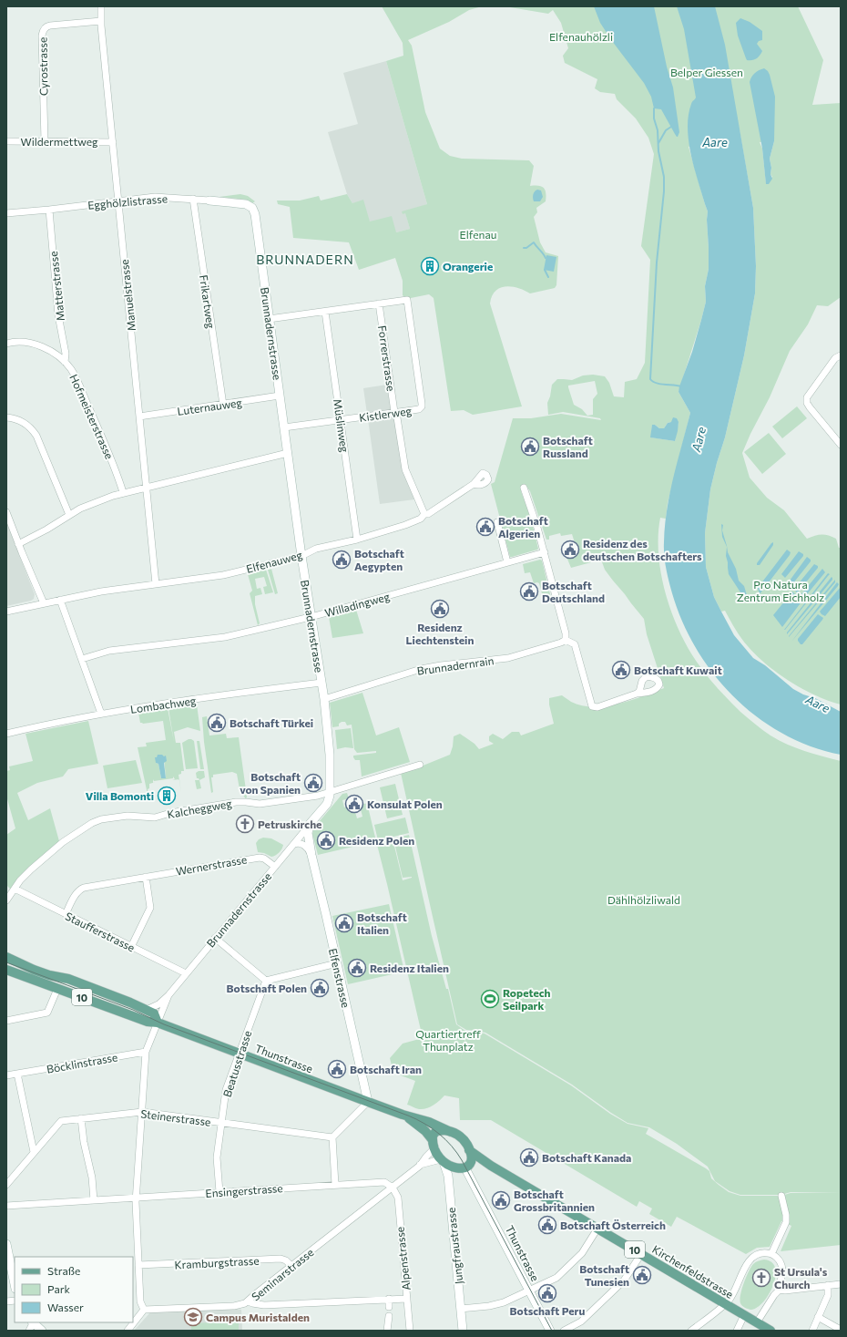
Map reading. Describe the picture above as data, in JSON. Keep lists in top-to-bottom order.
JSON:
{
  "streets": {
    "main road": ["10", "Thunstrasse", "Kirchenfeldstrasse"],
    "street": [
      "Cyrostrasse",
      "Wildermettweg",
      "Egghölzlistrasse",
      "Matterstrasse",
      "Manuelstrasse",
      "Frikartweg",
      "Brunnadernstrasse",
      "Forrerstrasse",
      "Luternauweg",
      "Kistlerweg",
      "Hofmeisterstrasse",
      "Müslinweg",
      "Elfenauweg",
      "Willadingweg",
      "Brunnadernrain",
      "Lombachweg",
      "Kalcheggweg",
      "Wernerstrasse",
      "Staufferstrasse",
      "Elfenstrasse",
      "Böcklinstrasse",
      "Beatusstrasse",
      "Steinerstrasse",
      "Ensingerstrasse",
      "Jungfraustrasse",
      "Alpenstrasse",
      "Kramburgstrasse",
      "Seminarstrasse"
    ]
  },
  "crossings": [
    ["Cyrostrasse", "Wildermettweg"],
    ["Cyrostrasse", "Manuelstrasse"],
    ["Wildermettweg", "Manuelstrasse"],
    ["Egghölzlistrasse", "Matterstrasse"],
    ["Egghölzlistrasse", "Manuelstrasse"],
    ["Egghölzlistrasse", "Frikartweg"],
    ["Egghölzlistrasse", "Brunnadernstrasse"],
    ["Matterstrasse", "Hofmeisterstrasse"],
    ["Manuelstrasse", "Luternauweg"],
    ["Manuelstrasse", "Elfenauweg"],
    ["Frikartweg", "Luternauweg"],
    ["Brunnadernstrasse", "Luternauweg"],
    ["Brunnadernstrasse", "Kistlerweg"],
    ["Brunnadernstrasse", "Elfenauweg"],
    ["Brunnadernstrasse", "Willadingweg"],
    ["Brunnadernstrasse", "Brunnadernrain"],
    ["Brunnadernstrasse", "Lombachweg"],
    ["Brunnadernstrasse", "Kalcheggweg"],
    ["Brunnadernstrasse", "Wernerstrasse"],
    ["Brunnadernstrasse", "Staufferstrasse"],
    ["Brunnadernstrasse", "Elfenstrasse"],
    ["Brunnadernstrasse", "Thunstrasse"],
    ["Brunnadernstrasse", "Böcklinstrasse"],
    ["Brunnadernstrasse", "Steinerstrasse"],
    ["Brunnadernstrasse", "Ensingerstrasse"],
    ["Brunnadernstrasse", "Kramburgstrasse"],
    ["Brunnadernstrasse", "Seminarstrasse"],
    ["Forrerstrasse", "Kistlerweg"],
    ["Forrerstrasse", "Elfenauweg"],
    ["Kistlerweg", "Müslinweg"],
    ["Müslinweg", "Elfenauweg"],
    ["Kalcheggweg", "Staufferstrasse"],
    ["Wernerstrasse", "Staufferstrasse"],
    ["Elfenstrasse", "Thunstrasse"],
    ["Thunstrasse", "Beatusstrasse"],
    ["Thunstrasse", "Jungfraustrasse"],
    ["Thunstrasse", "Kirchenfeldstrasse"],
    ["Thunstrasse", "Seminarstrasse"],
    ["Beatusstrasse", "Steinerstrasse"],
    ["Beatusstrasse", "Ensingerstrasse"],
    ["Ensingerstrasse", "Alpenstrasse"],
    ["Ensingerstrasse", "Seminarstrasse"],
    ["Jungfraustrasse", "Kirchenfeldstrasse"],
    ["Jungfraustrasse", "Seminarstrasse"],
    ["Alpenstrasse", "Seminarstrasse"],
    ["Kramburgstrasse", "Seminarstrasse"],
    ["Kirchenfeldstrasse", "Seminarstrasse"]
  ],
  "districts": ["BRUNNADERN"],
  "water": ["Aare"],
  "parks": [
    "Elfenauhölzli",
    "Belper Giessen",
    "Elfenau",
    "Pro Natura Zentrum Eichholz",
    "Dählhölzliwald",
    "Quartiertreff Thunplatz"
  ],
  "places": {
    "building": ["Orangerie", "Villa Bomonti"],
    "public building": [
      "Botschaft Russland",
      "Botschaft Algerien",
      "Residenz des deutschen Botschafters",
      "Botschaft Aegypten",
      "Botschaft Deutschland",
      "Residenz Liechtenstein",
      "Botschaft Kuwait",
      "Botschaft Türkei",
      "Botschaft von Spanien",
      "Konsulat Polen",
      "Residenz Polen",
      "Botschaft Italien",
      "Residenz Italien",
      "Botschaft Polen",
      "Botschaft Iran",
      "Botschaft Kanada",
      "Botschaft Grossbritannien",
      "Botschaft Österreich",
      "Botschaft Tunesien",
      "Botschaft Peru"
    ],
    "church": ["Petruskirche", "St Ursula's Church"],
    "sports": ["Ropetech Seilpark"],
    "school or university": ["Campus Muristalden"]
  },
  "legend": ["Straße", "Park", "Wasser"]
}
